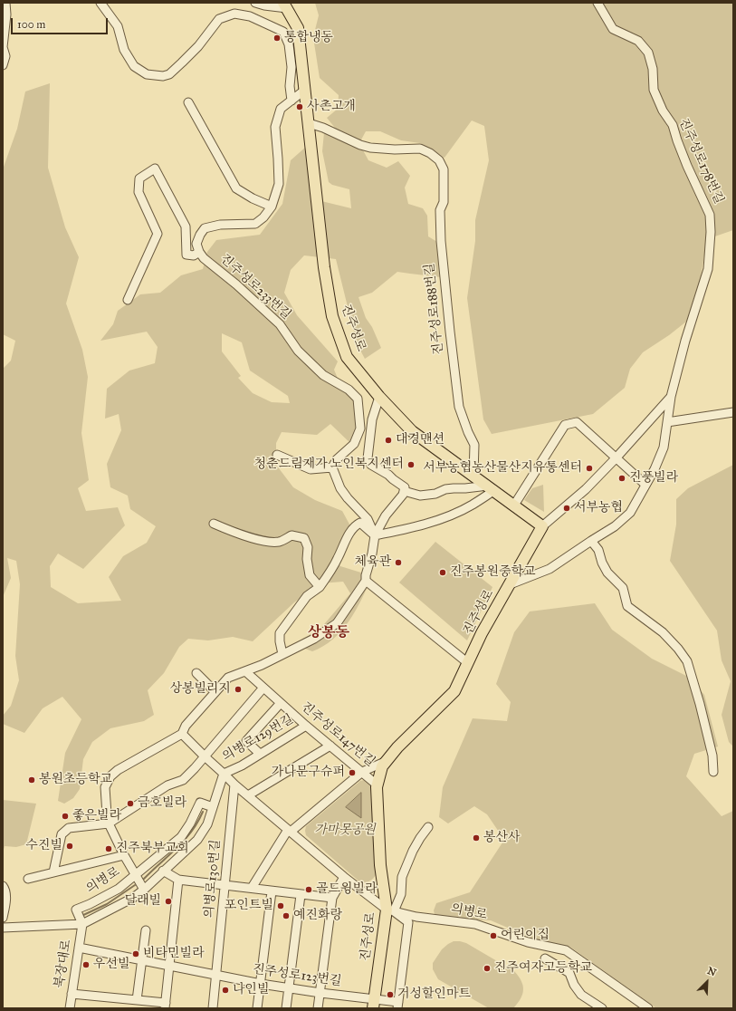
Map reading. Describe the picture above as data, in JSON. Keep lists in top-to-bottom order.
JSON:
{
  "streets": {
    "main road": ["진주성로"],
    "street": [
      "진주성로178번길",
      "진주성로233번길",
      "진주성로188번길",
      "진주성로147번길",
      "의병로129번길",
      "의병로130번길",
      "의병로",
      "북장대로",
      "진주성로123번길"
    ]
  },
  "crossings": [
    ["진주성로178번길", "진주성로"],
    ["진주성로188번길", "진주성로"],
    ["진주성로", "진주성로147번길"],
    ["진주성로", "의병로"],
    ["진주성로", "진주성로123번길"],
    ["진주성로147번길", "의병로129번길"],
    ["의병로129번길", "의병로"],
    ["의병로130번길", "의병로"],
    ["의병로130번길", "진주성로123번길"],
    ["의병로", "북장대로"],
    ["북장대로", "진주성로123번길"]
  ],
  "districts": ["상봉동"],
  "parks": ["가마못공원"],
  "places": [
    "통합냉동",
    "사촌고개",
    "대경맨션",
    "청춘드림재가 노인복지센터",
    "서부농협농산물산지유통센터",
    "진풍빌라",
    "서부농협",
    "체육관",
    "진주봉원중학교",
    "상봉빌리지",
    "가나문구슈퍼",
    "봉원초등학교",
    "금호빌라",
    "좋은빌라",
    "봉산사",
    "수진빌",
    "진주북부교회",
    "골드윙빌라",
    "달래빌",
    "포인트빌",
    "예진화랑",
    "어린이집",
    "비타민빌라",
    "우선빌",
    "진주여자고등학교",
    "나인빌",
    "거성할인마트"
  ],
  "scale_bar": "100 m",
  "north": "top right"
}
